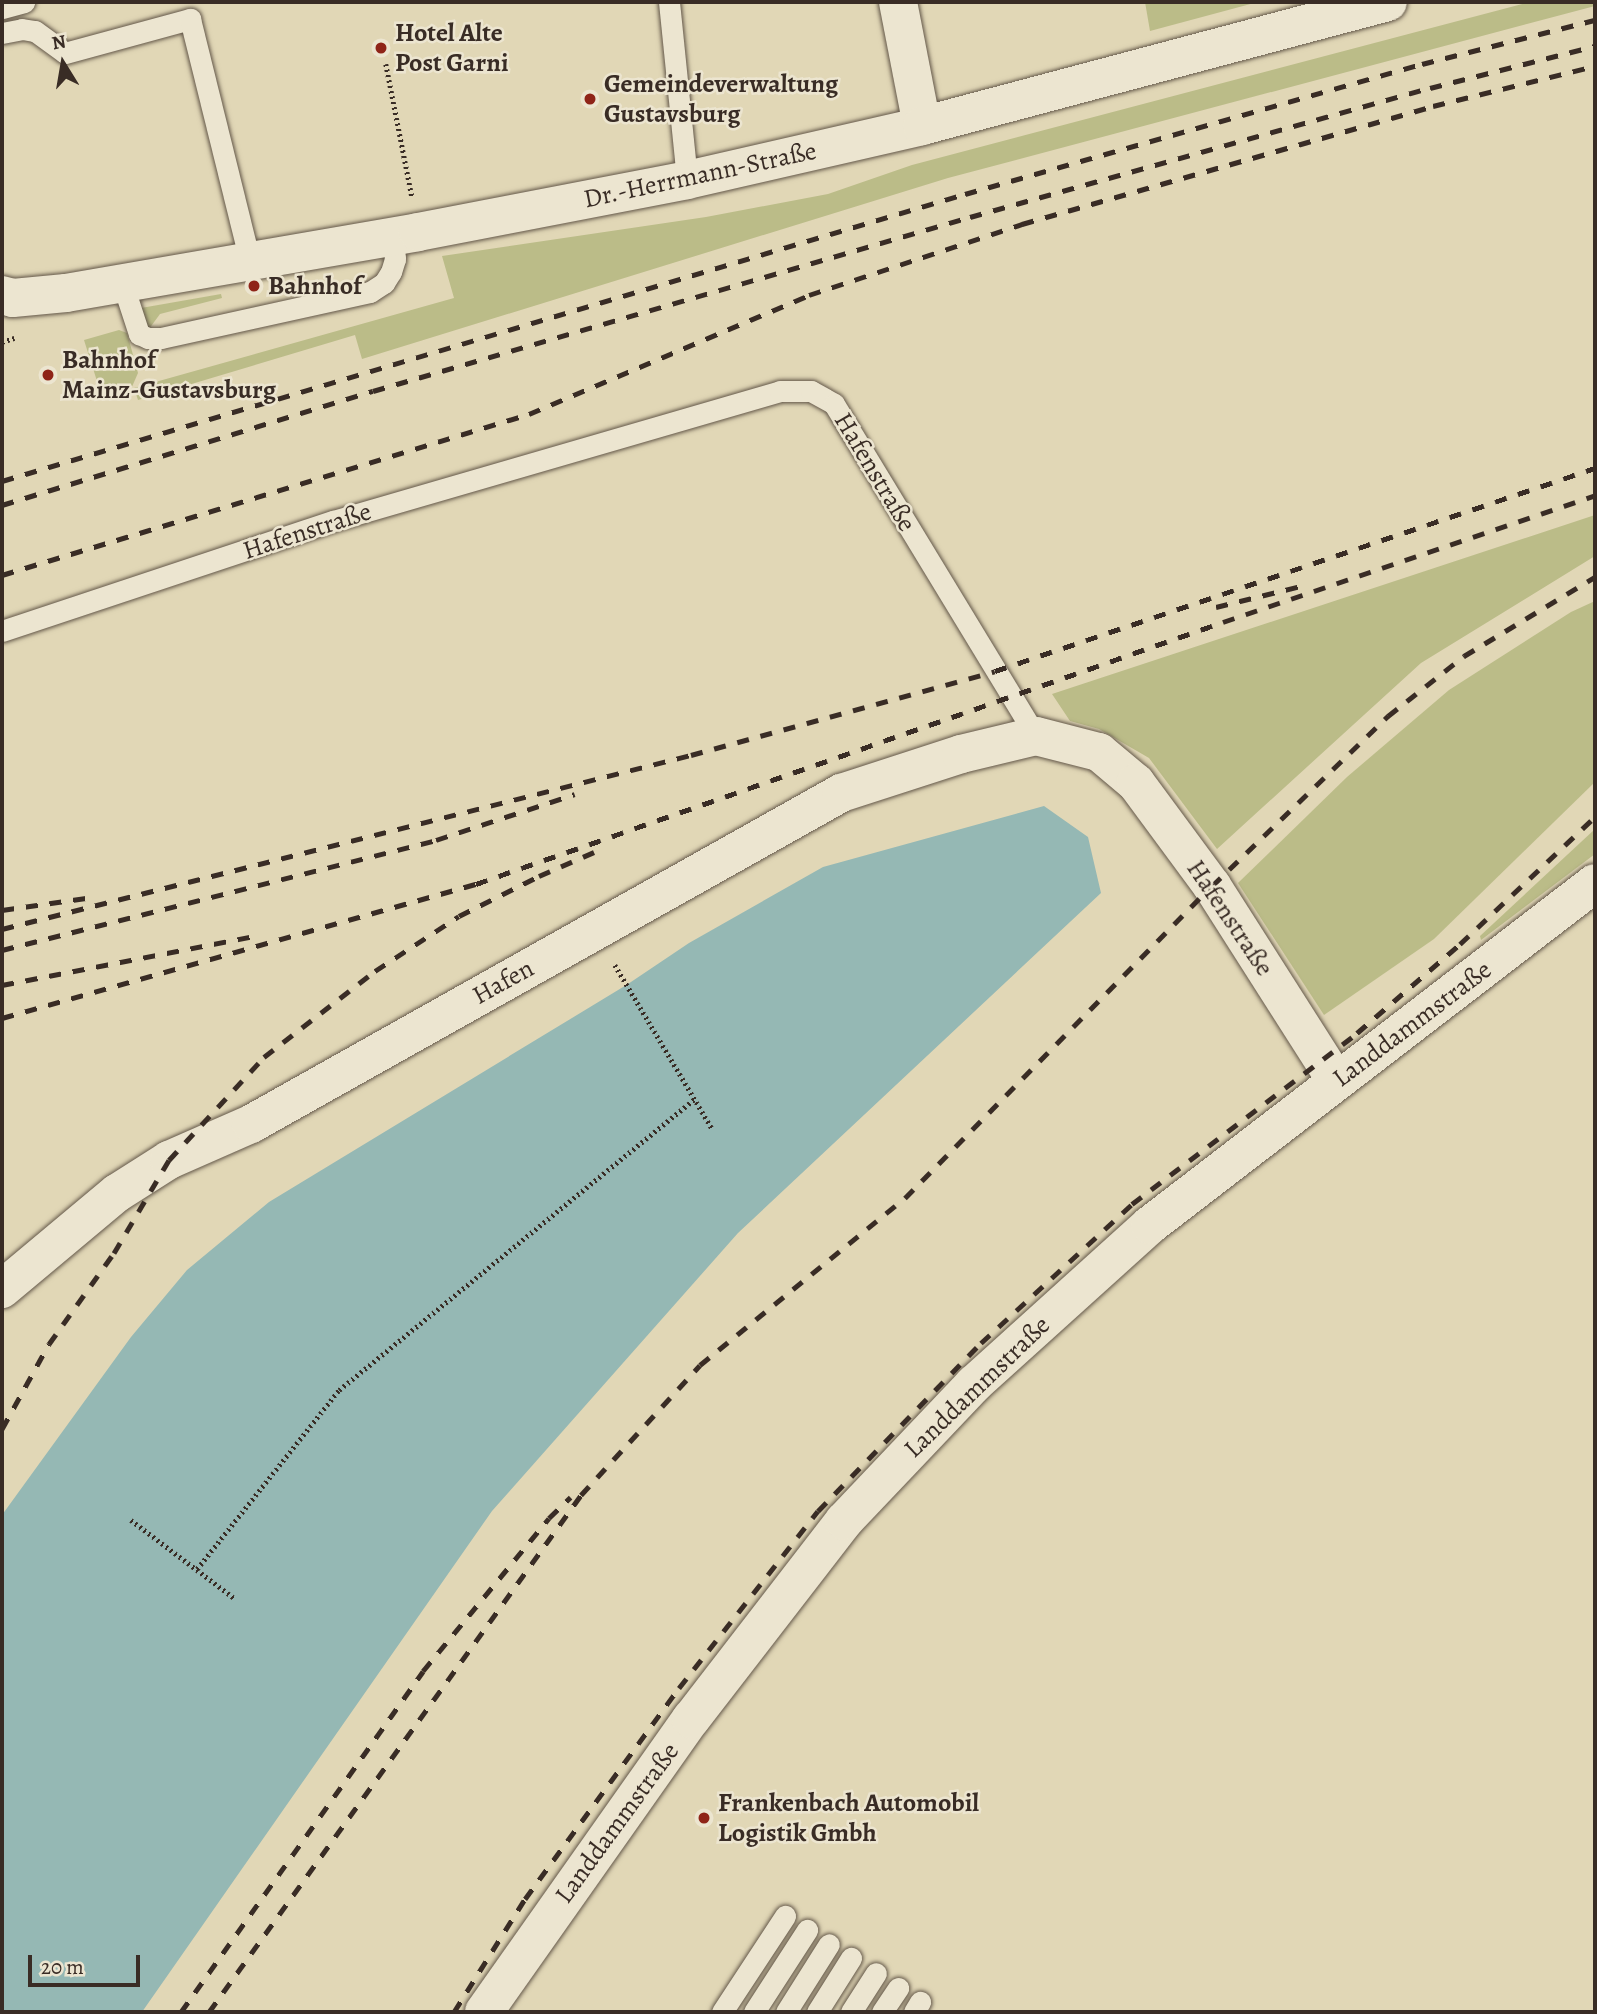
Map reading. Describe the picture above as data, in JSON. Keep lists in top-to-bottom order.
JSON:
{
  "streets": {
    "street": [
      "Dr.-Herrmann-Straße",
      "Hafenstraße",
      "Hafen",
      "Landdammstraße"
    ]
  },
  "crossings": [
    ["Hafenstraße", "Hafen"],
    ["Hafenstraße", "Landdammstraße"]
  ],
  "places": [
    "Hotel Alte Post Garni",
    "Gemeindeverwaltung Gustavsburg",
    "Bahnhof",
    "Bahnhof Mainz-Gustavsburg",
    "Frankenbach Automobil Logistik Gmbh"
  ],
  "scale_bar": "20 m",
  "north": "top"
}
